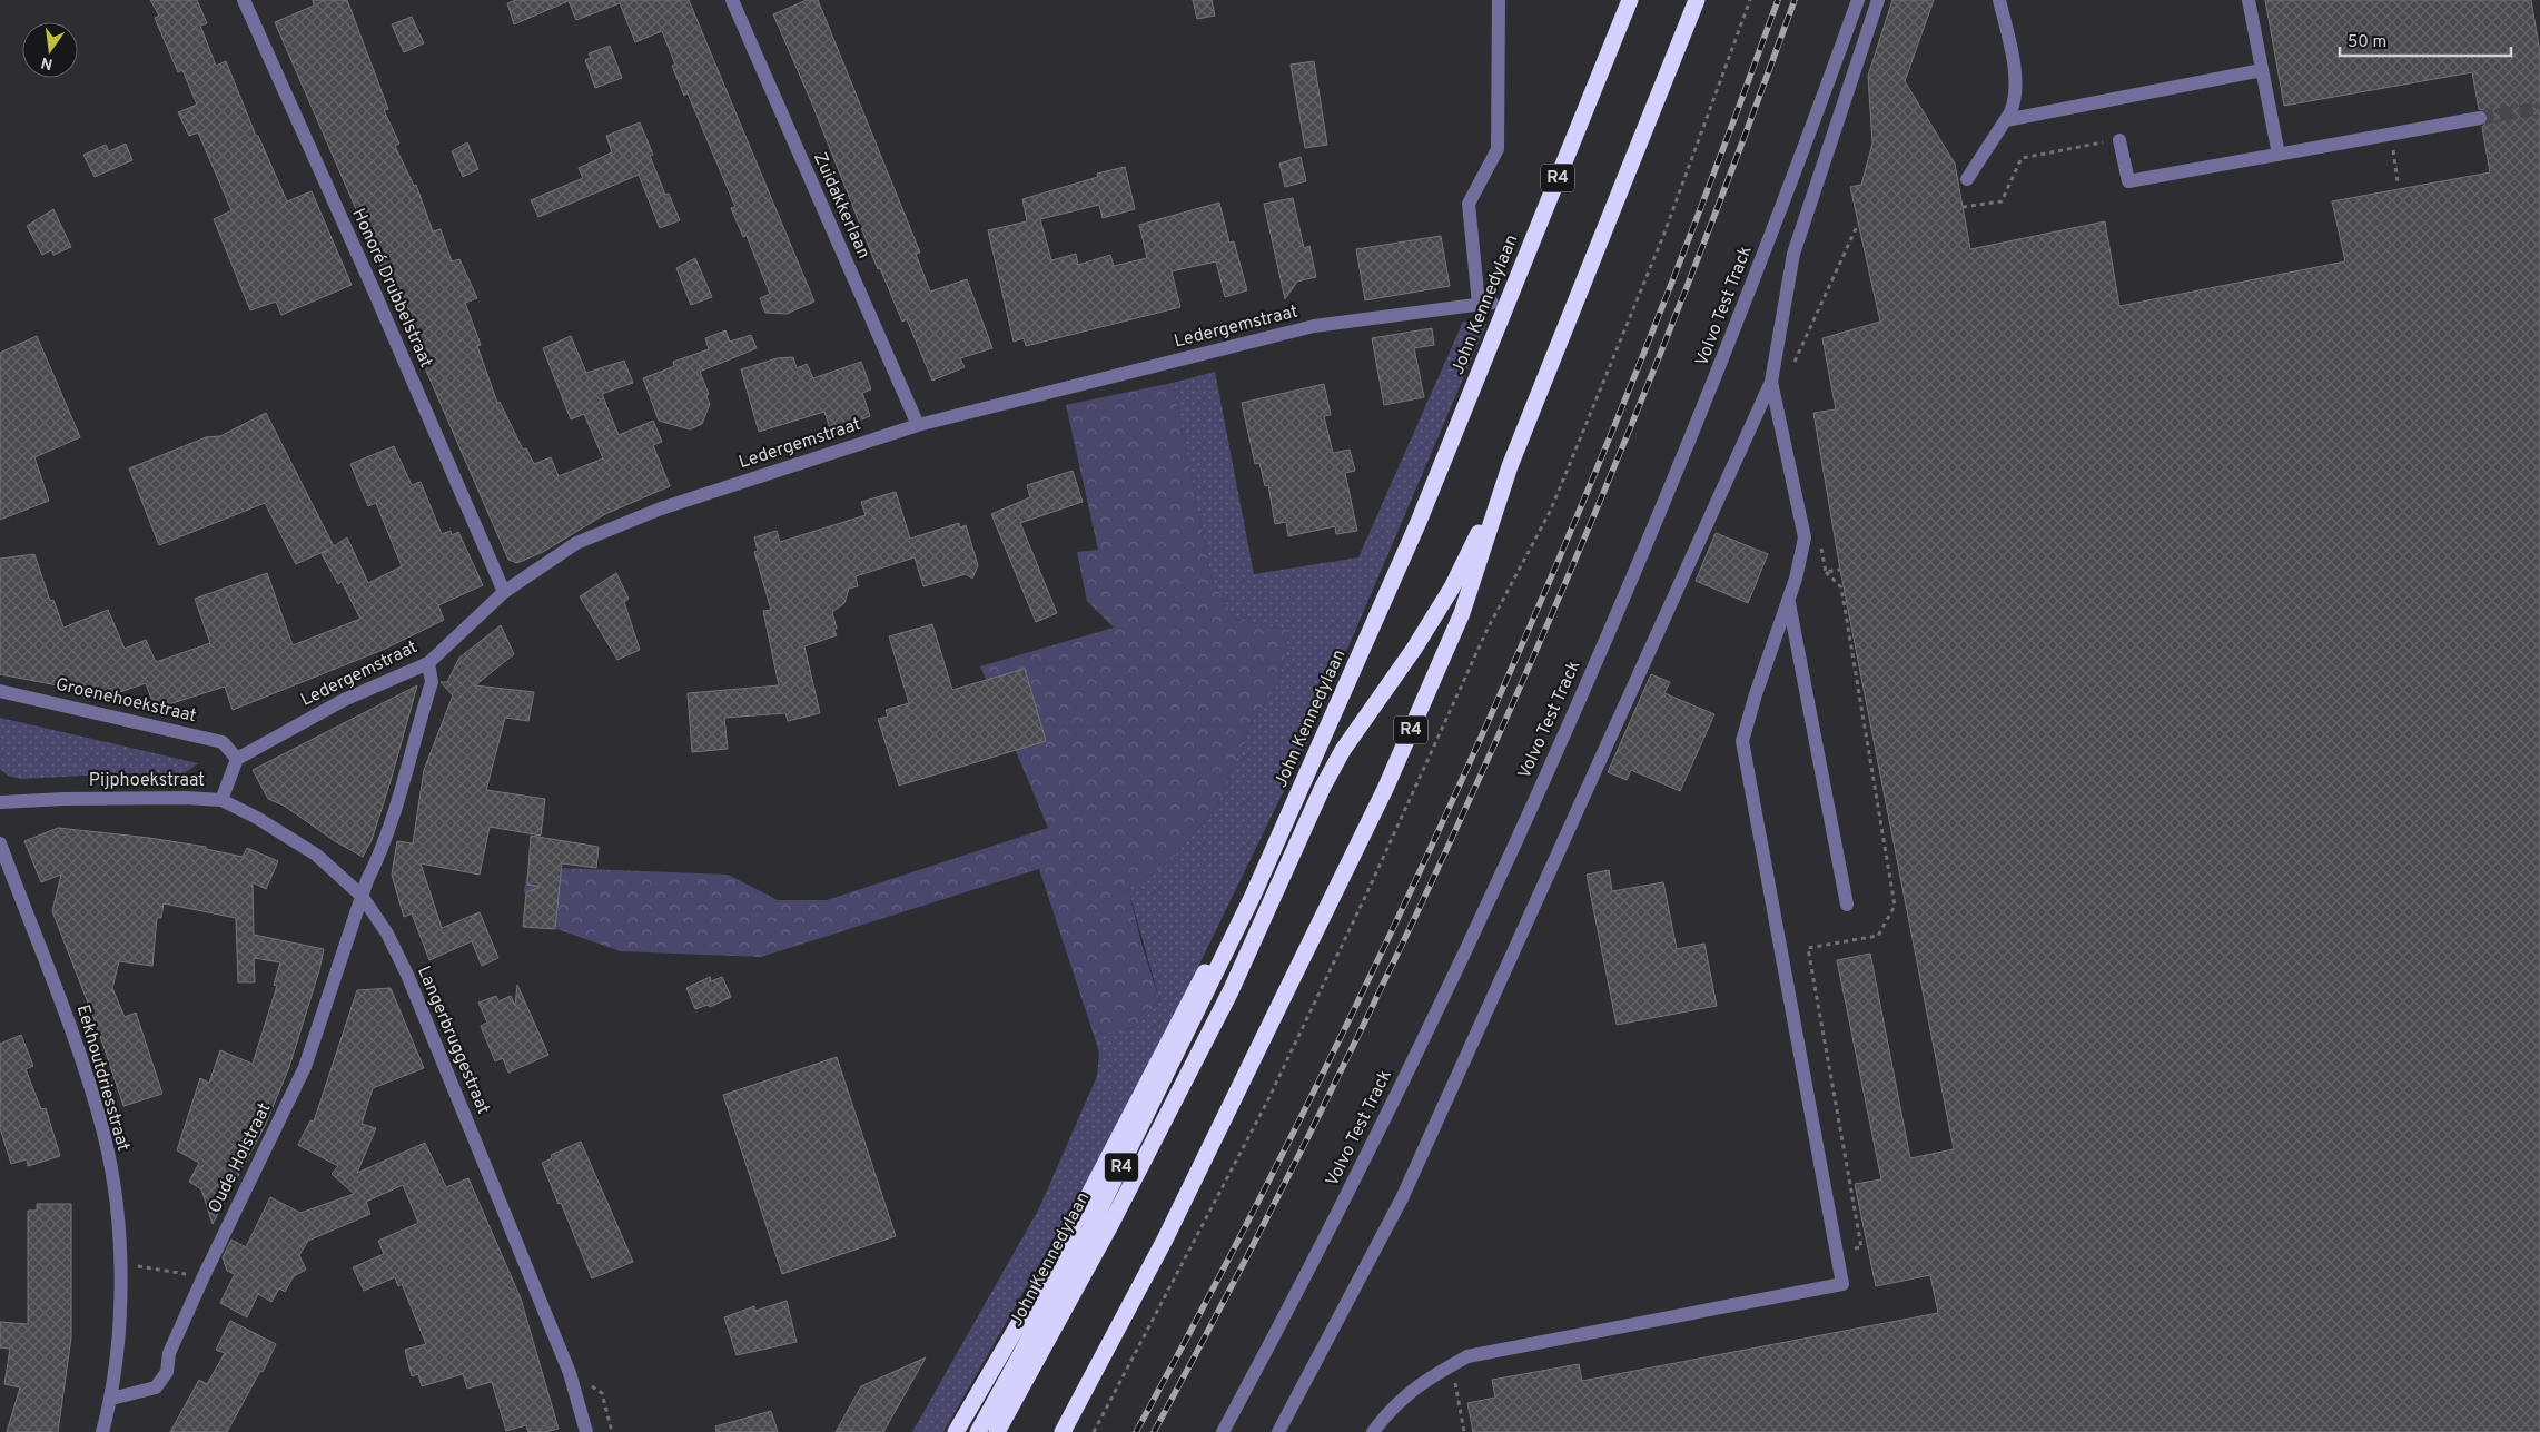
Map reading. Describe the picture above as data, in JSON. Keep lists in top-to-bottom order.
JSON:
{
  "streets": {
    "highway": ["R4", "John Kennedylaan"],
    "street": [
      "Zuidakkerlaan",
      "Honoré Drubbelstraat",
      "Volvo Test Track",
      "Ledergemstraat",
      "Groenehoekstraat",
      "Pijphoekstraat",
      "Langerbruggestraat",
      "Eekhoutdriesstraat",
      "Oude Holstraat"
    ]
  },
  "crossings": [
    ["Zuidakkerlaan", "Ledergemstraat"],
    ["Honoré Drubbelstraat", "Ledergemstraat"],
    ["Ledergemstraat", "Groenehoekstraat"],
    ["Pijphoekstraat", "Langerbruggestraat"],
    ["Pijphoekstraat", "Oude Holstraat"],
    ["Langerbruggestraat", "Oude Holstraat"],
    ["Eekhoutdriesstraat", "Oude Holstraat"]
  ],
  "scale_bar": "50 m",
  "north": "bottom"
}
